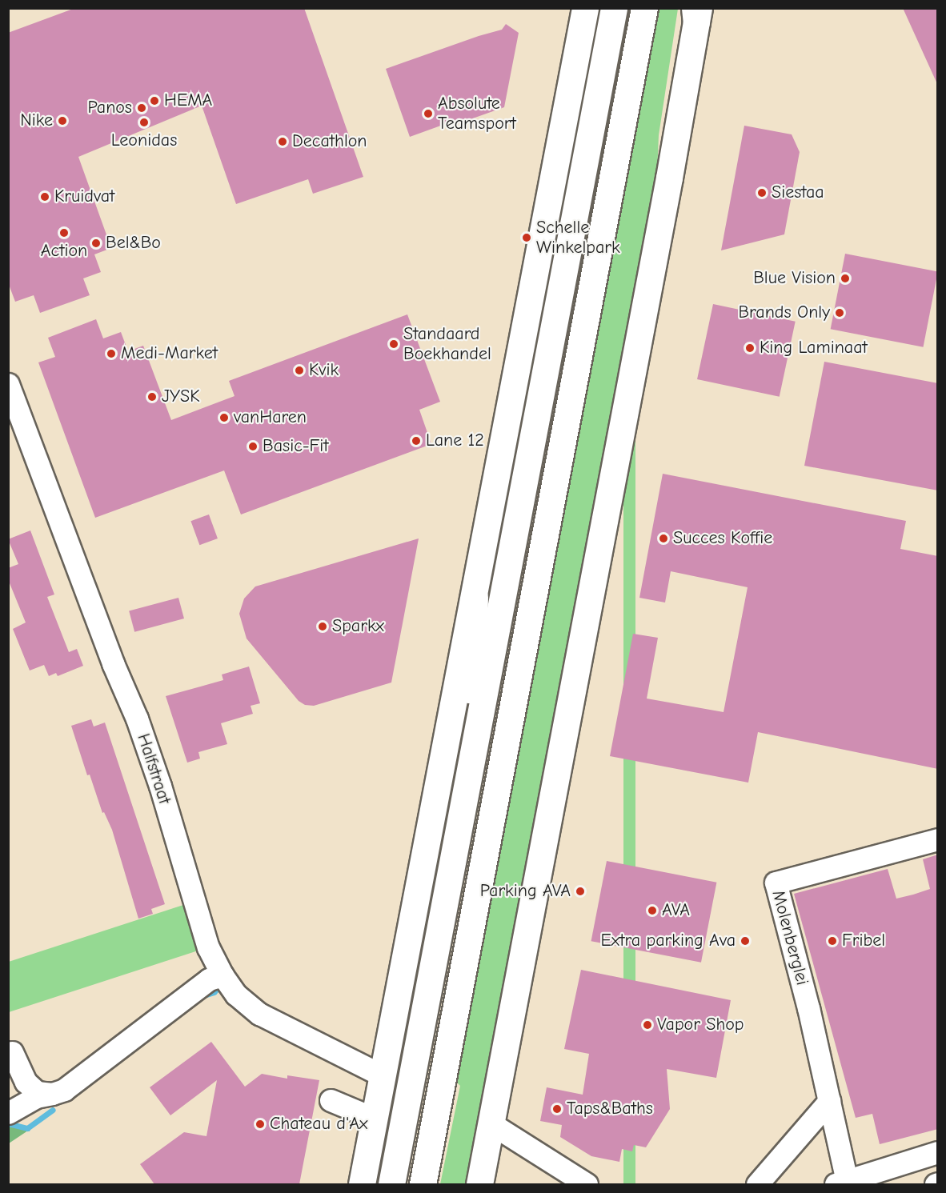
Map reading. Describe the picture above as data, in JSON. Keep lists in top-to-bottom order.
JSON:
{
  "streets": {
    "street": ["Halfstraat", "Molenberglei"]
  },
  "places": [
    "HEMA",
    "Panos",
    "Absolute Teamsport",
    "Nike",
    "Leonidas",
    "Decathlon",
    "Siestaa",
    "Kruidvat",
    "Action",
    "Schelle Winkelpark",
    "Bel&Bo",
    "Blue Vision",
    "Brands Only",
    "Standaard Boekhandel",
    "King Laminaat",
    "Medi-Market",
    "Kvik",
    "JYSK",
    "vanHaren",
    "Lane 12",
    "Basic-Fit",
    "Succes Koffie",
    "Sparkx",
    "Parking AVA",
    "AVA",
    "Extra parking Ava",
    "Fribel",
    "Vapor Shop",
    "Taps&Baths",
    "Chateau d'Ax"
  ]
}
